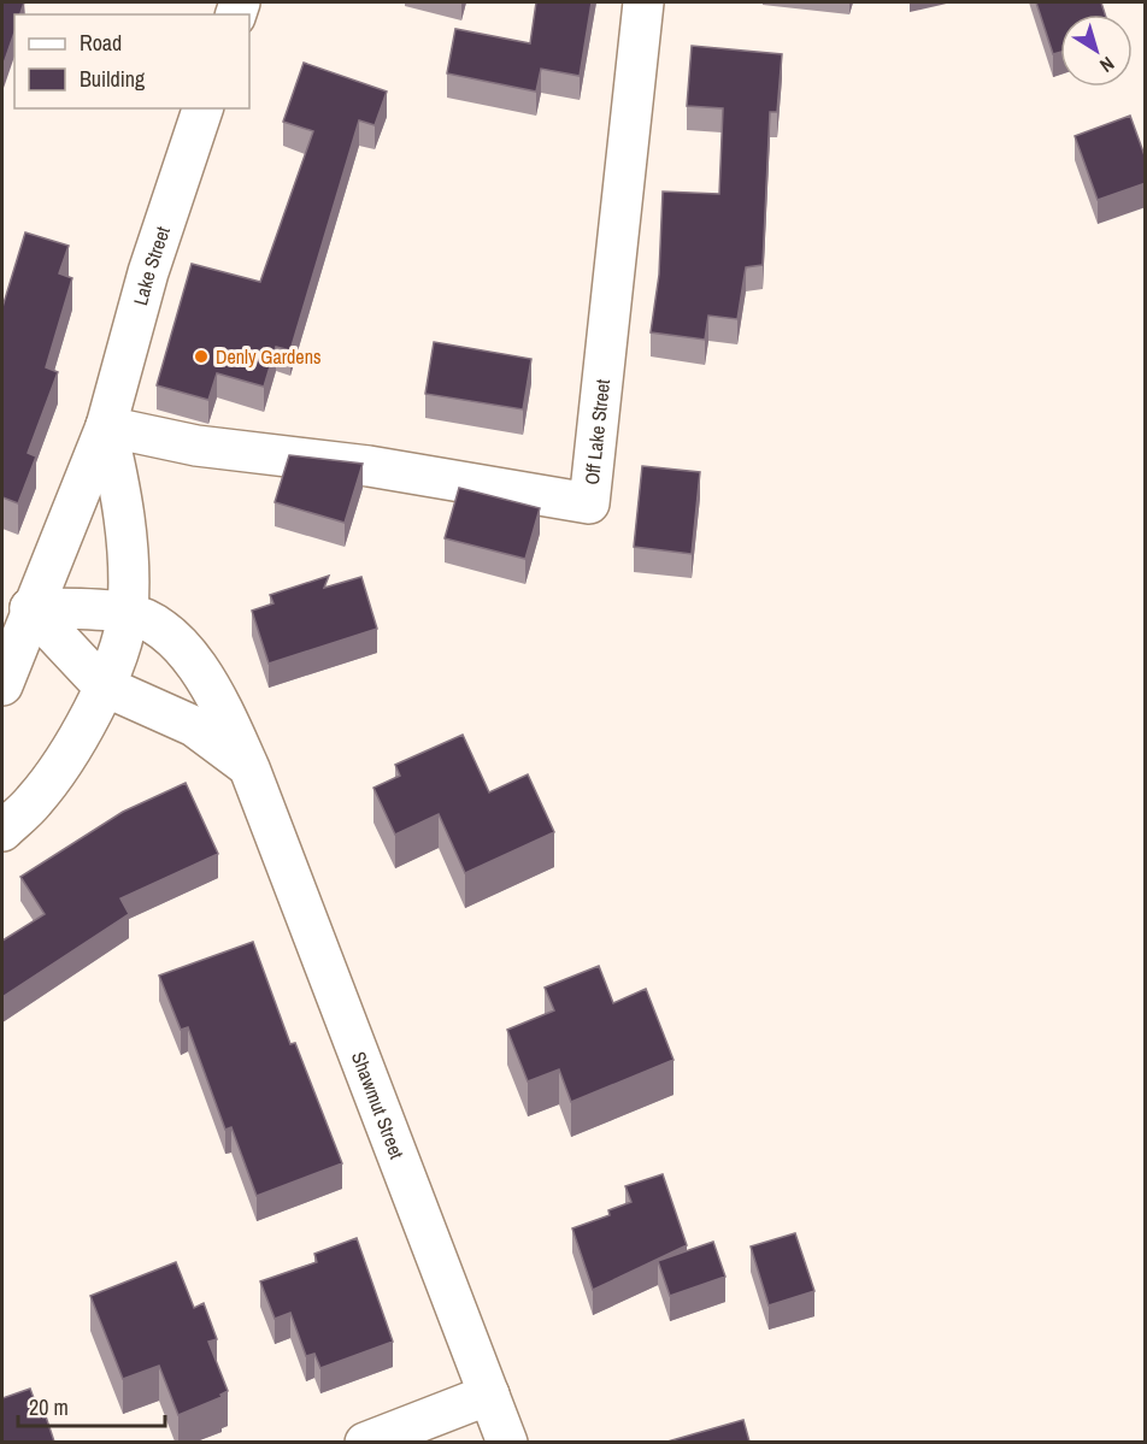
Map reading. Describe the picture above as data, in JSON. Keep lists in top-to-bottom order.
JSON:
{
  "streets": {
    "street": ["Lake Street", "Off Lake Street", "Shawmut Street"]
  },
  "crossings": [
    ["Lake Street", "Off Lake Street"],
    ["Lake Street", "Shawmut Street"]
  ],
  "places": ["Denly Gardens"],
  "legend": ["Road", "Building"],
  "scale_bar": "20 m",
  "north": "bottom right"
}
